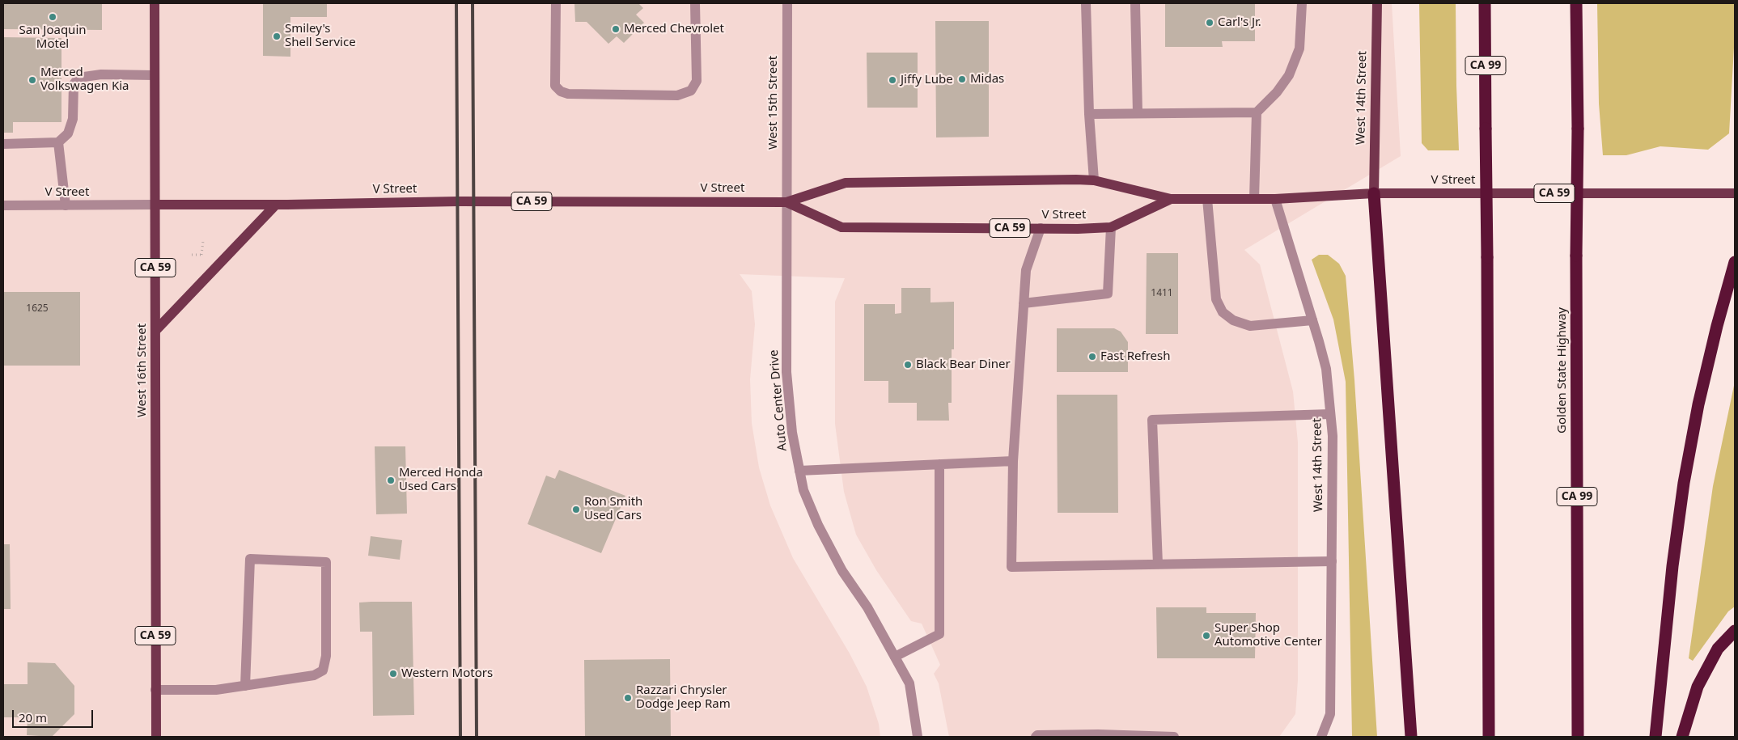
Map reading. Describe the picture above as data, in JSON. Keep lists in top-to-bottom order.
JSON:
{
  "streets": {
    "highway": ["CA 99", "Golden State Highway"],
    "main road": [
      "West 14th Street",
      "V Street",
      "CA 59",
      "West 16th Street"
    ],
    "street": ["West 15th Street", "Auto Center Drive"]
  },
  "crossings": [
    ["West 14th Street", "V Street"],
    ["West 15th Street", "V Street"],
    ["West 15th Street", "Auto Center Drive"],
    ["V Street", "West 16th Street"],
    ["V Street", "Auto Center Drive"]
  ],
  "places": [
    "San Joaquin Motel",
    "Carl's Jr.",
    "Merced Chevrolet",
    "Smiley's Shell Service",
    "Midas",
    "Merced Volkswagen Kia",
    "Jiffy Lube",
    "Fast Refresh",
    "Black Bear Diner",
    "Merced Honda Used Cars",
    "Ron Smith Used Cars",
    "Super Shop Automotive Center",
    "Western Motors",
    "Razzari Chrysler Dodge Jeep Ram"
  ],
  "house_numbers": ["1411", "1625"],
  "scale_bar": "20 m"
}
